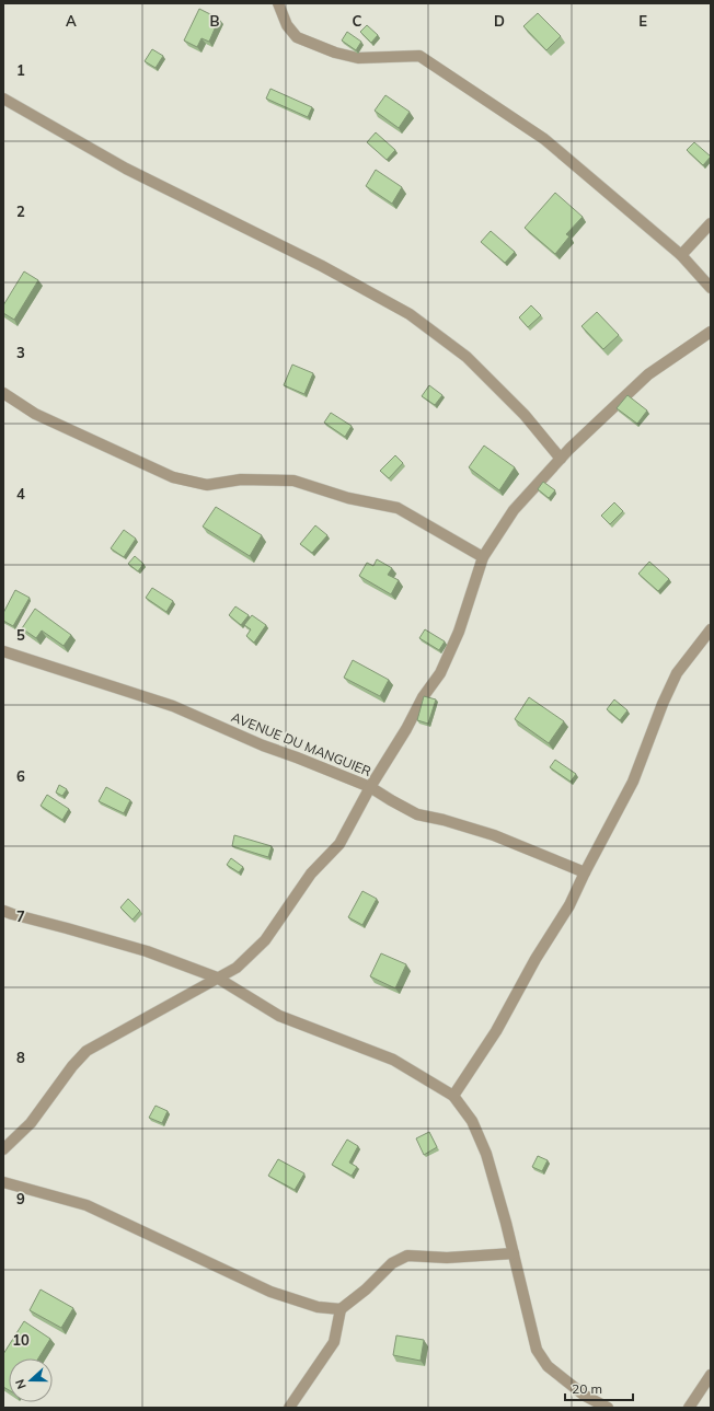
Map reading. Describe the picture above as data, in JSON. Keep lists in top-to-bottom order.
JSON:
{
  "streets": {
    "street": ["AVENUE DU MANGUIER"]
  },
  "scale_bar": "20 m",
  "north": "left",
  "grid": {
    "columns": [
      "A",
      "B",
      "C",
      "D",
      "E"
    ],
    "rows": [
      "1",
      "2",
      "3",
      "4",
      "5",
      "6",
      "7",
      "8",
      "9",
      "10"
    ]
  }
}
